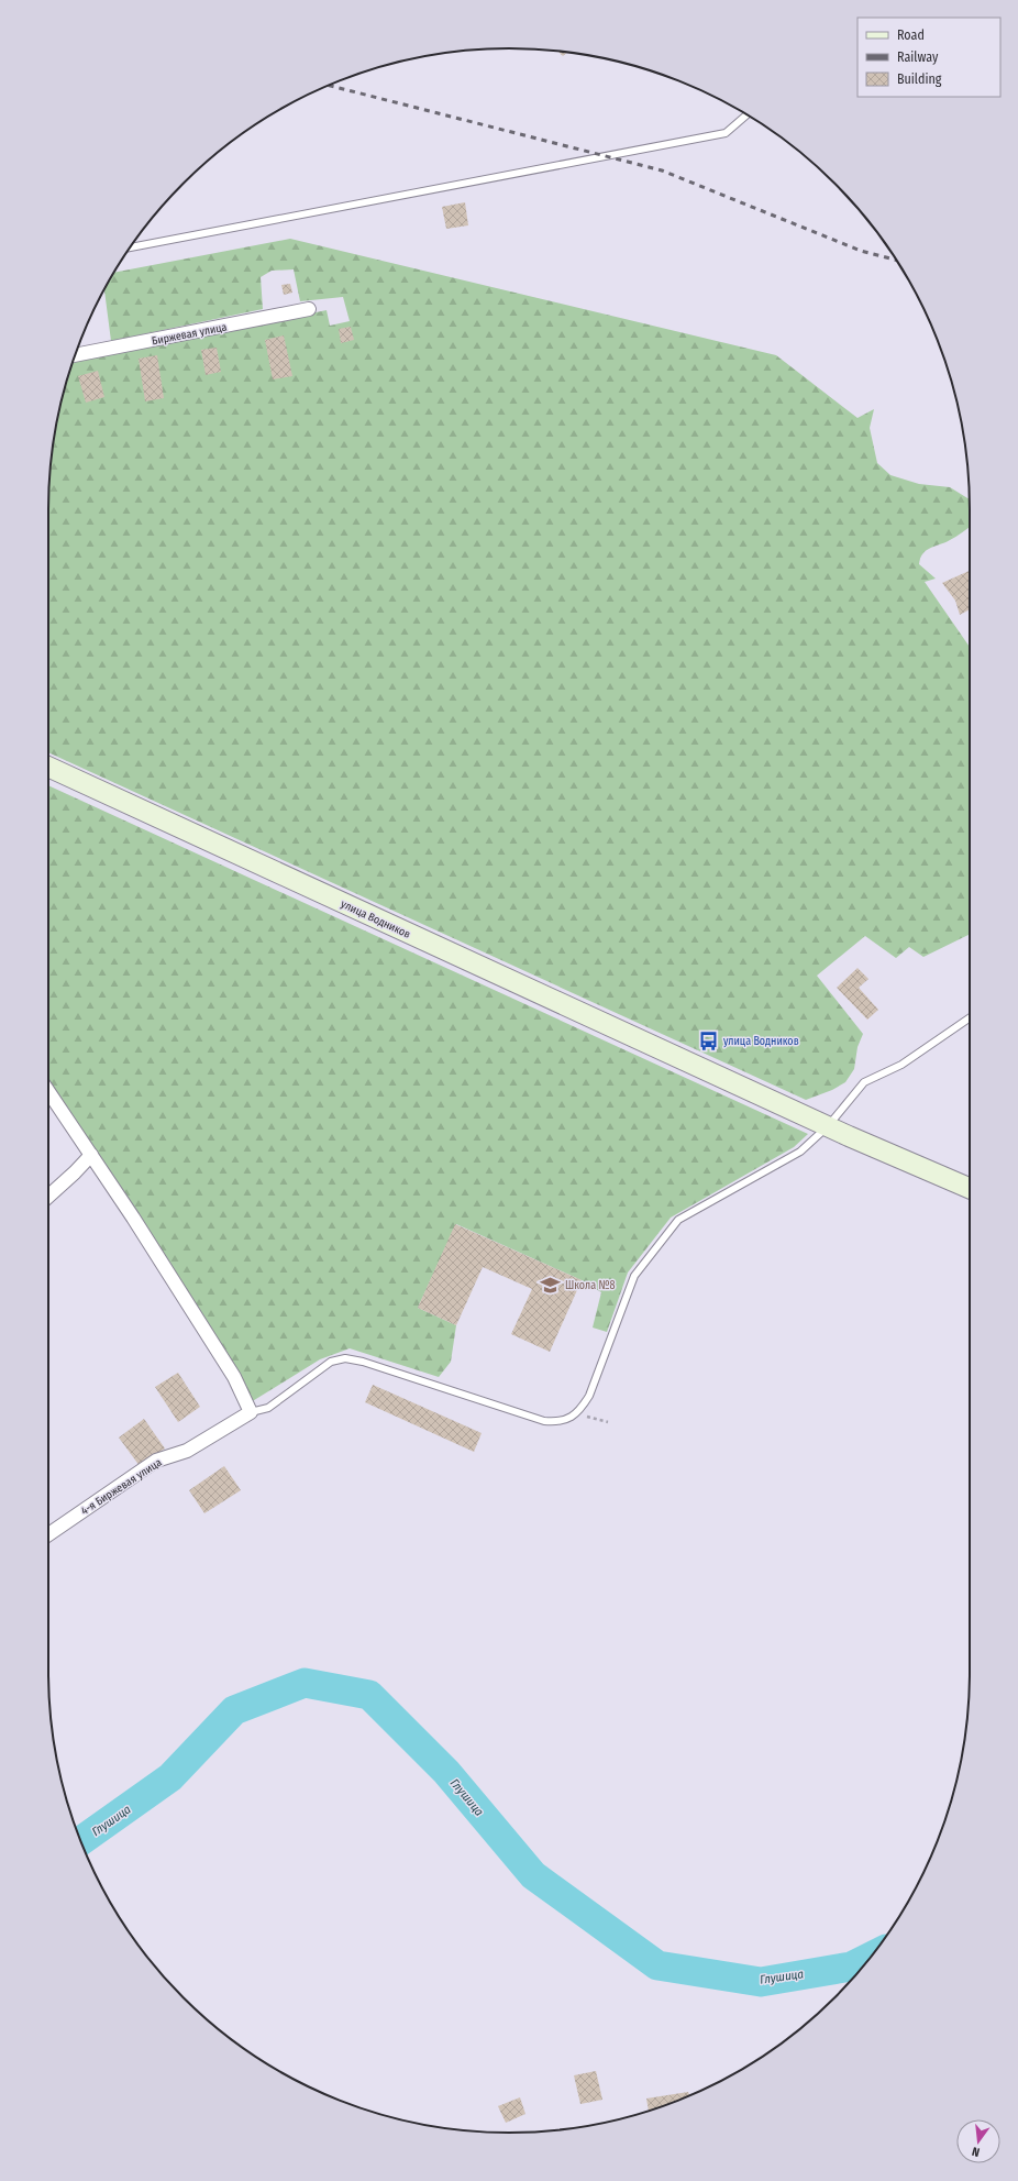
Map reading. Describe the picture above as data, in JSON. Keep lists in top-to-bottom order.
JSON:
{
  "streets": {
    "main road": ["улица Водников"],
    "street": ["Биржевая улица", "4-я Биржевая улица"]
  },
  "water": ["Глушица"],
  "places": {
    "bus stop": ["улица Водников"],
    "school or university": ["Школа №8"]
  },
  "legend": ["Road", "Railway", "Building"],
  "north": "bottom"
}
